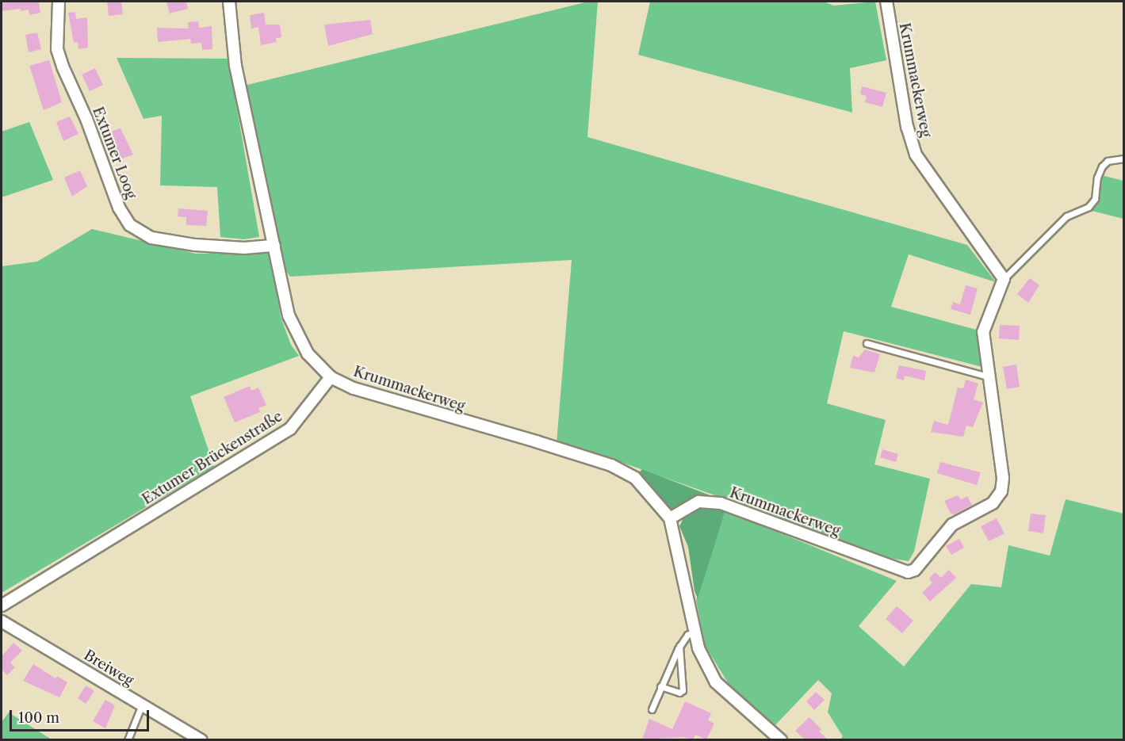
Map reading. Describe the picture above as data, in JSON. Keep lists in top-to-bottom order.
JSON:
{
  "streets": {
    "street": [
      "Krummackerweg",
      "Extumer Loog",
      "Extumer Brückenstraße",
      "Breiweg"
    ]
  },
  "crossings": [
    ["Krummackerweg", "Extumer Brückenstraße"]
  ],
  "scale_bar": "100 m"
}
